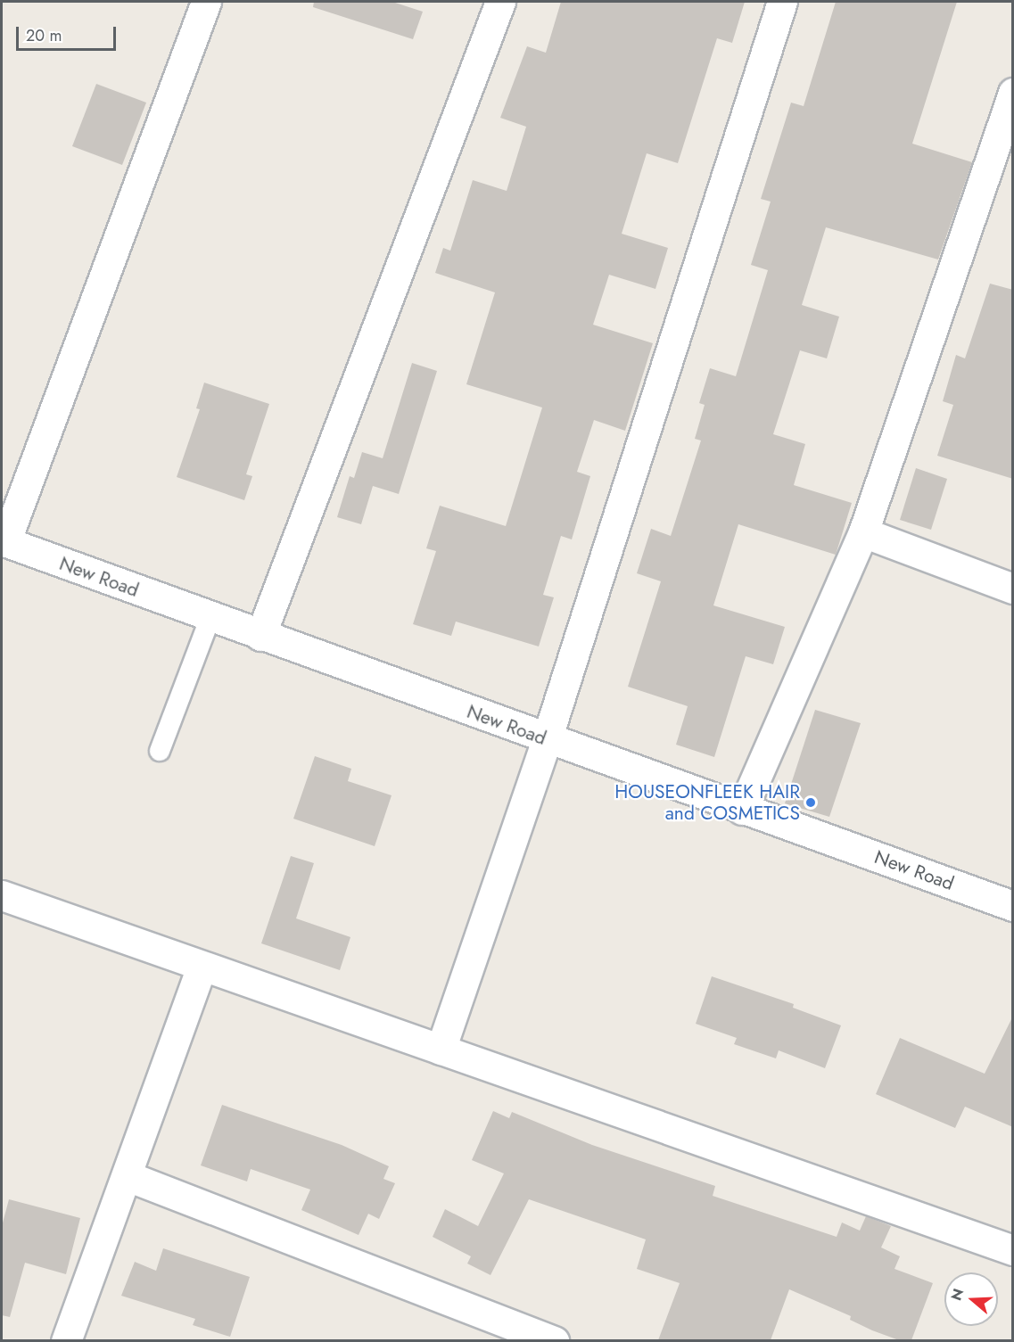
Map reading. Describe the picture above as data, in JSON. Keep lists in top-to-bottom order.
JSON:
{
  "streets": {
    "street": ["New Road"]
  },
  "places": ["HOUSEONFLEEK HAIR and COSMETICS"],
  "scale_bar": "20 m",
  "north": "left"
}
